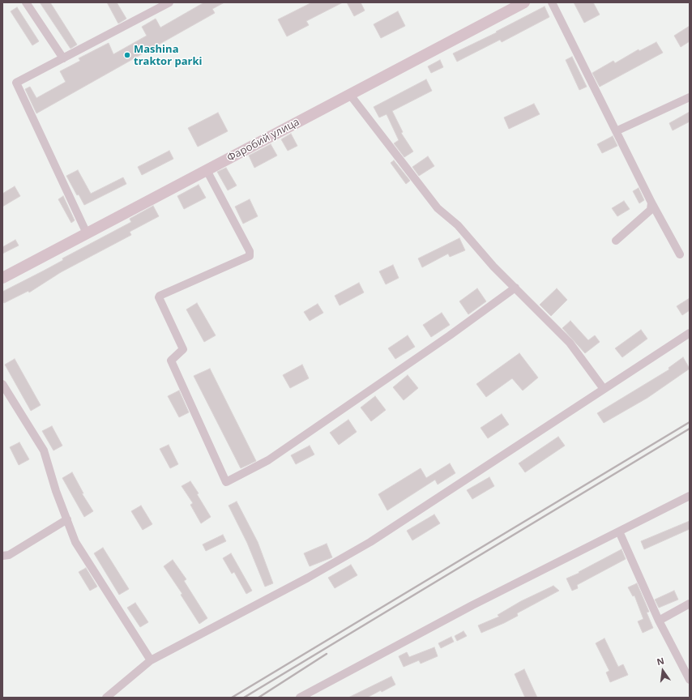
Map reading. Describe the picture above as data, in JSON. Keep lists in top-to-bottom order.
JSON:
{
  "streets": {
    "street": ["Фаробий улица"]
  },
  "places": ["Mashina traktor parki"],
  "north": "top"
}
